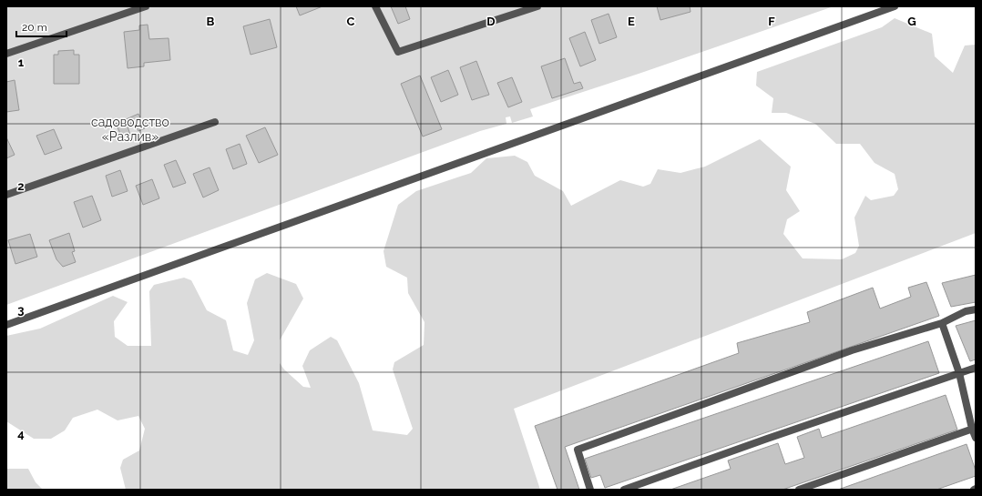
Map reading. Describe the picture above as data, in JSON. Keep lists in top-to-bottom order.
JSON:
{
  "parks": ["садоводство «Разлив»"],
  "scale_bar": "20 m",
  "grid": {
    "columns": [
      "B",
      "C",
      "D",
      "E",
      "F",
      "G"
    ],
    "rows": [
      "1",
      "2",
      "3",
      "4"
    ]
  }
}
